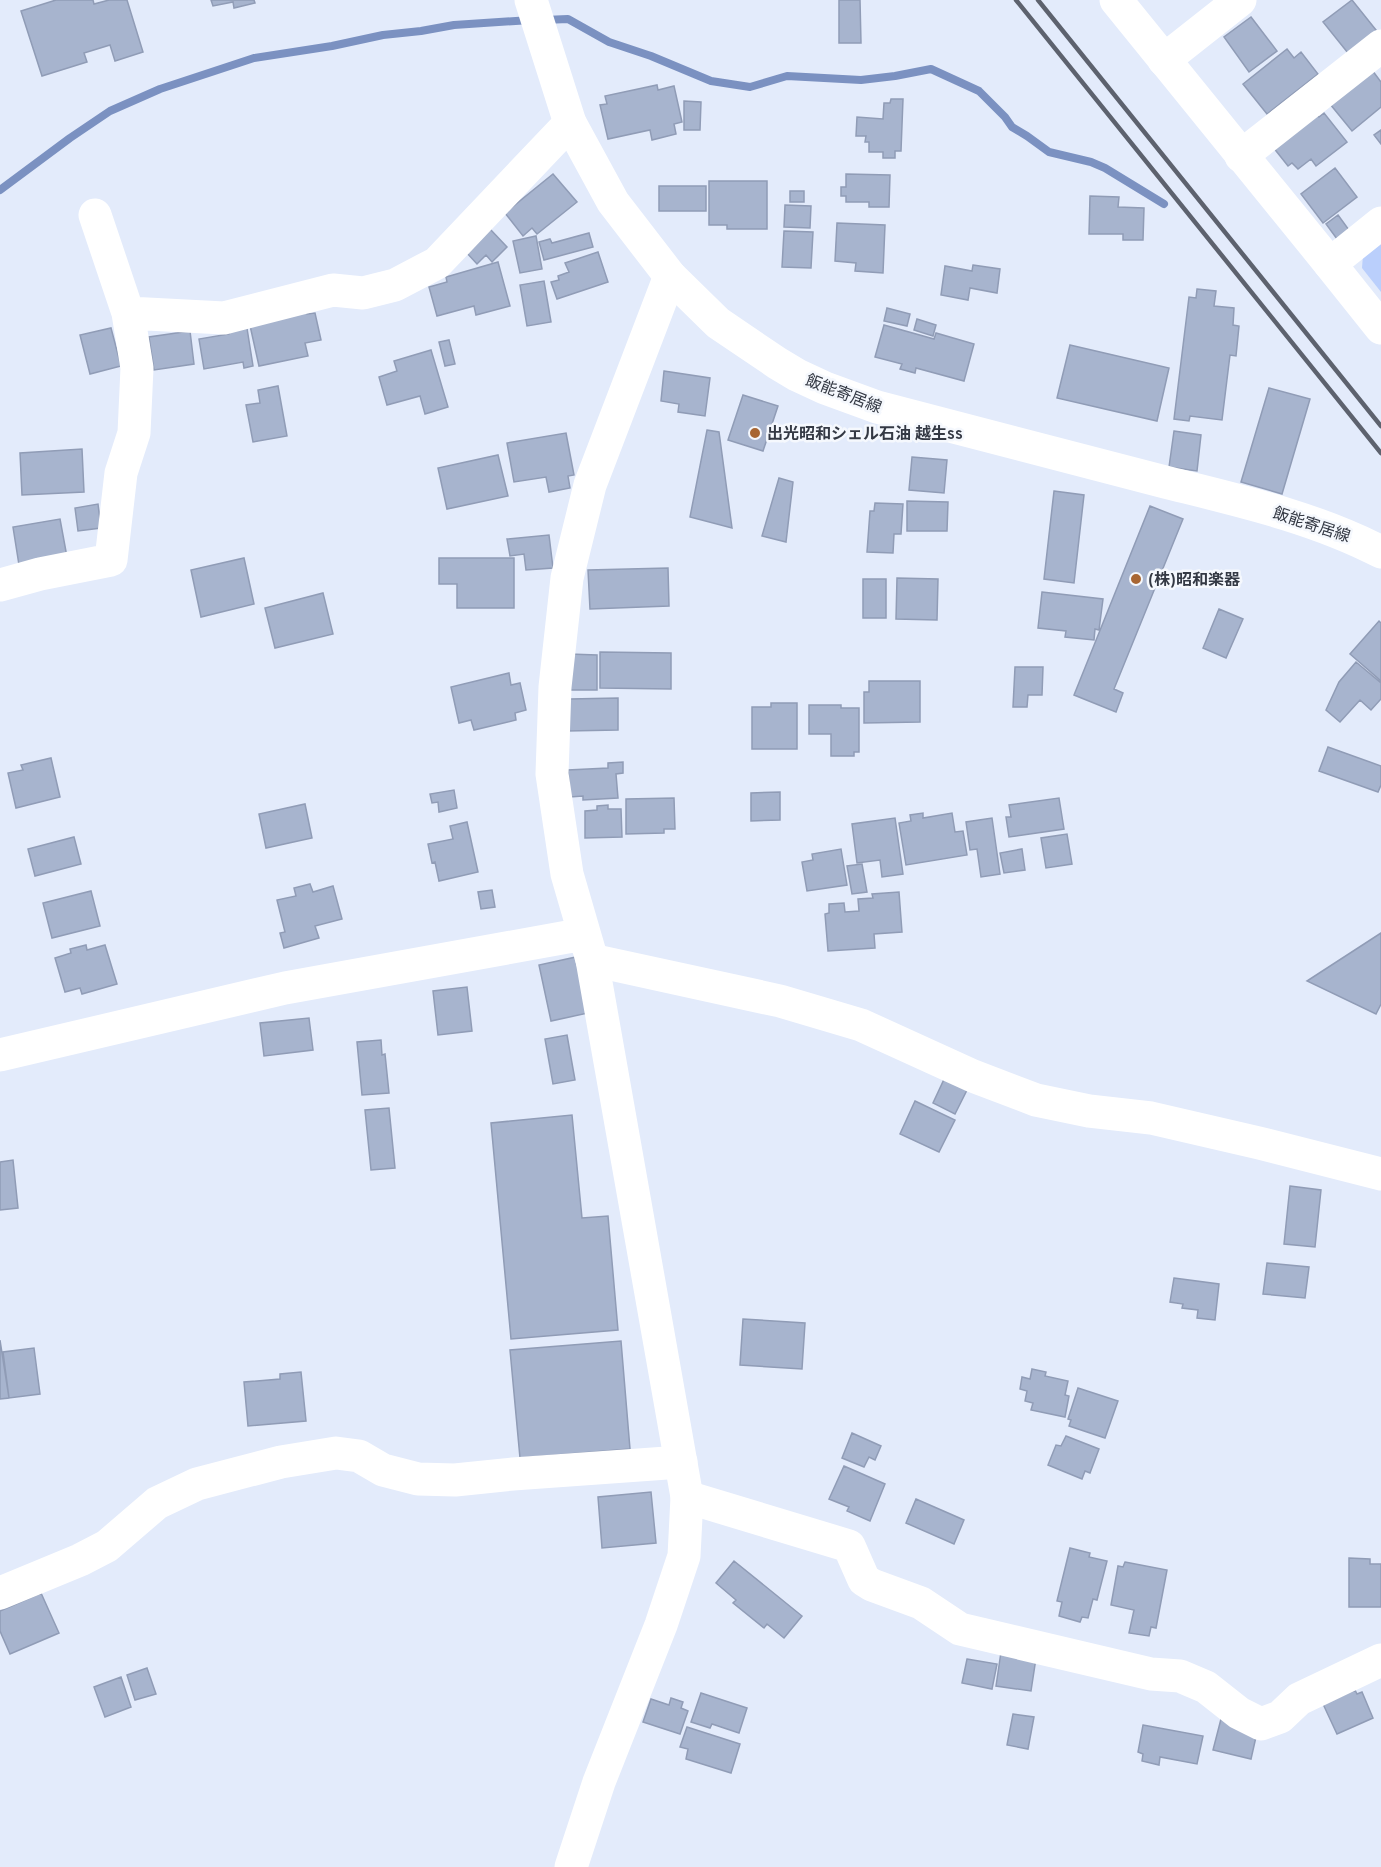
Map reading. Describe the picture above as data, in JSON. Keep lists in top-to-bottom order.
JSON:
{
  "streets": {
    "street": ["飯能寄居線"]
  },
  "places": ["出光昭和シェル石油 越生ss", "(株)昭和楽器"]
}
